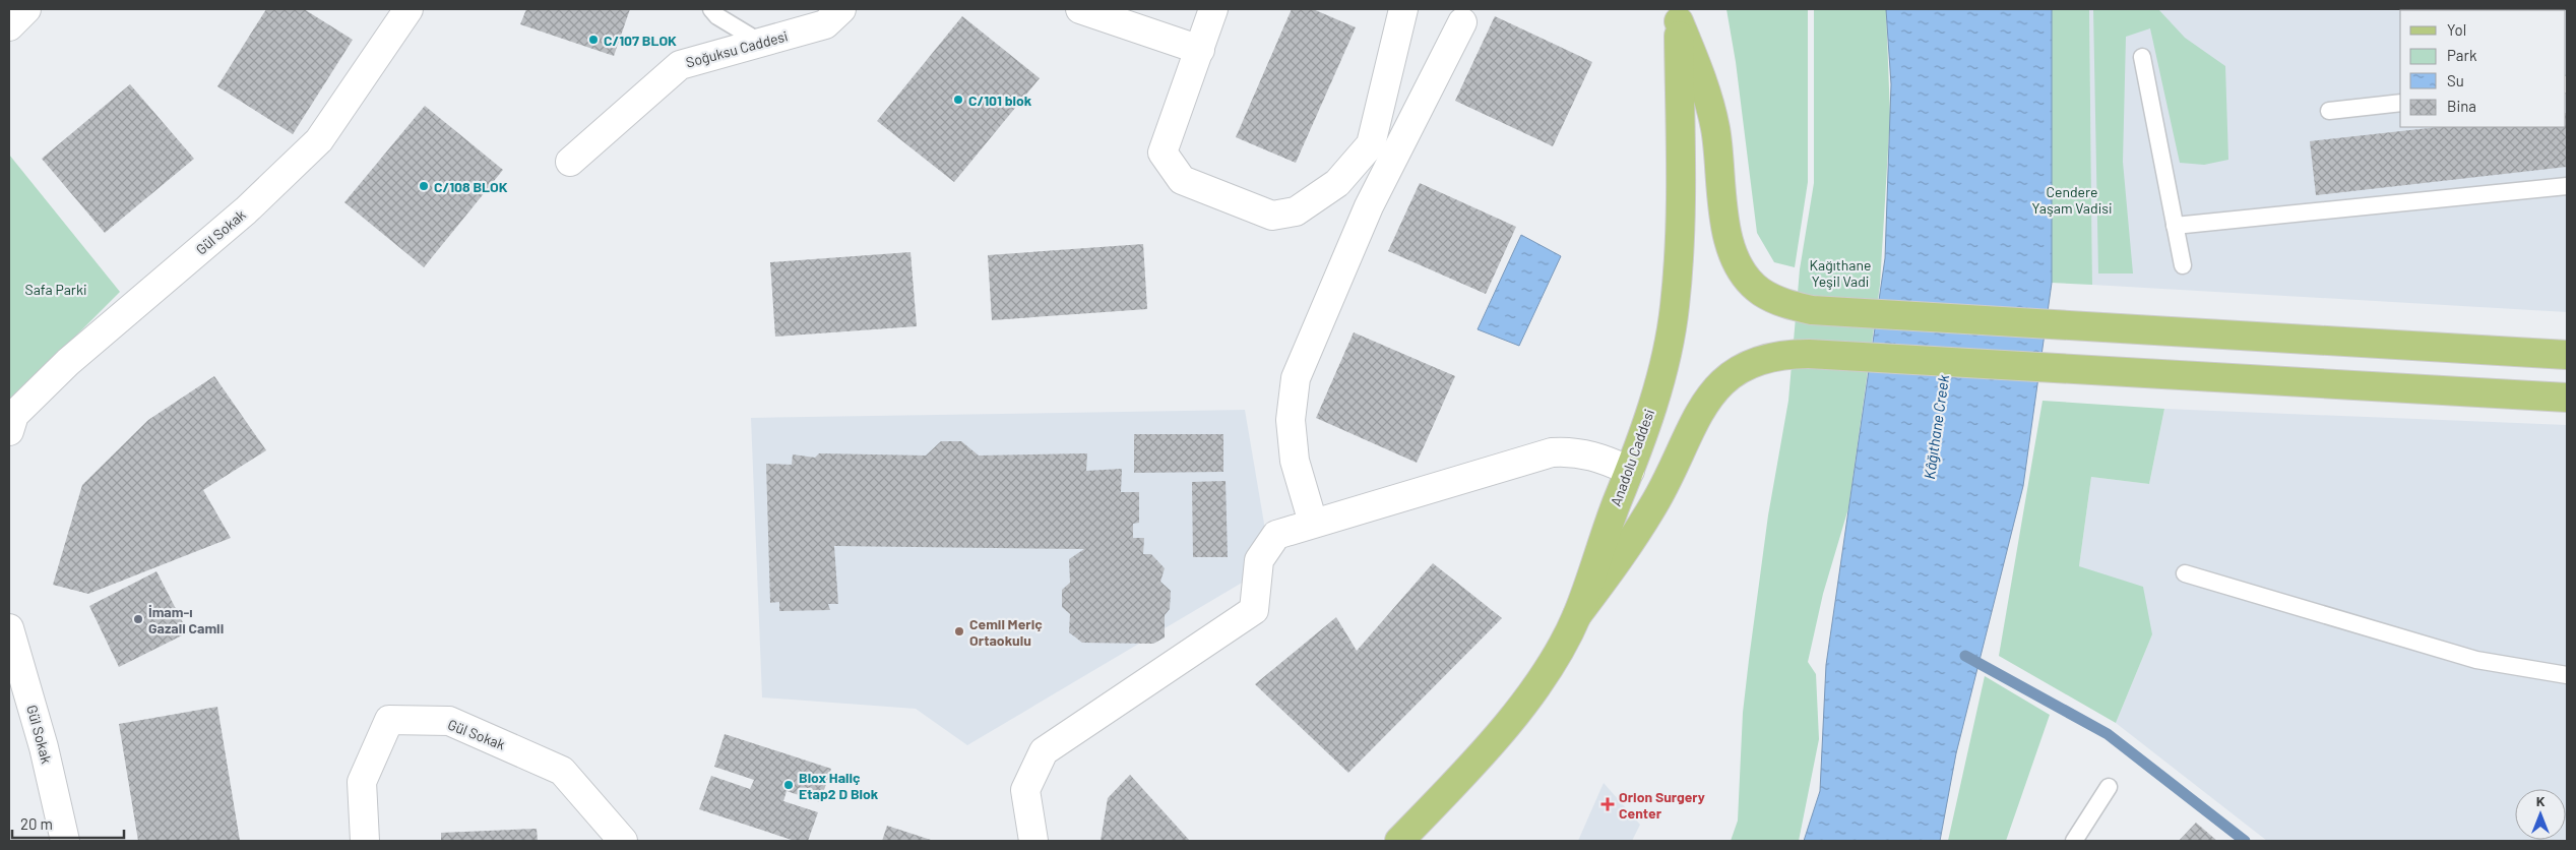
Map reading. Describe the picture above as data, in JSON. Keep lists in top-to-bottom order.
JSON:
{
  "streets": {
    "main road": ["Anadolu Caddesi"],
    "street": ["Soğuksu Caddesi", "Gül Sokak"]
  },
  "water": ["Kâğıthane Creek"],
  "parks": ["Cendere Yaşam Vadisi", "Kağıthane Yeşil Vadi", "Safa Parki"],
  "places": {
    "other": [
      "C/107 BLOK",
      "C/101 blok",
      "C/108 BLOK",
      "İmam-ı Gazali Camii",
      "Cemil Meriç Ortaokulu",
      "Blox Haliç Etap2 D Blok"
    ],
    "health": ["Orion Surgery Center"]
  },
  "legend": [
    "Yol",
    "Park",
    "Su",
    "Bina"
  ],
  "scale_bar": "20 m",
  "north": "top"
}
